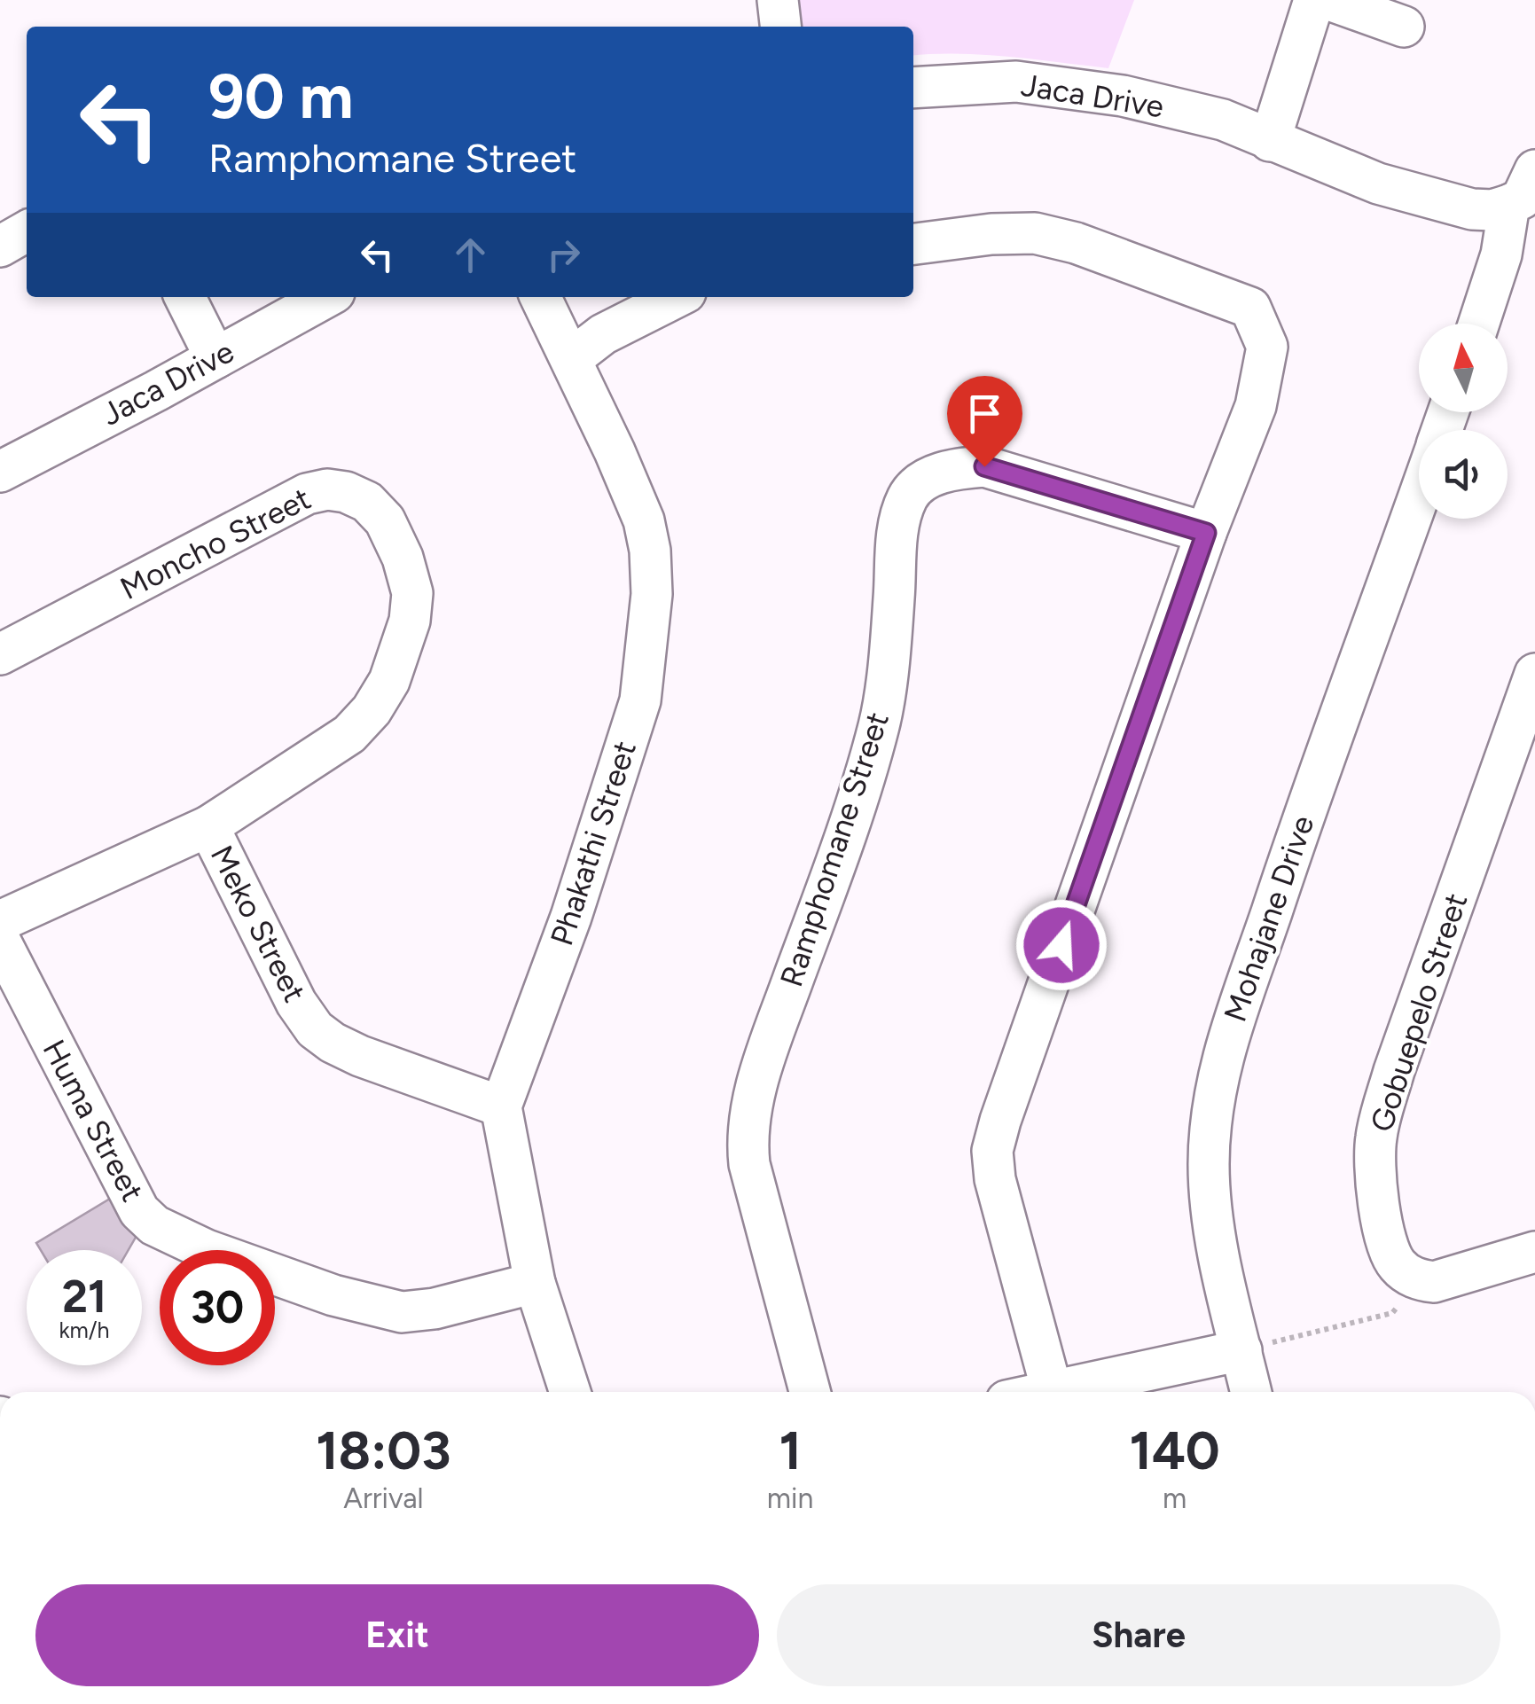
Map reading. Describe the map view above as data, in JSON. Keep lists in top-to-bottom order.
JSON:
{
  "streets": {
    "street": [
      "Jaca Drive",
      "Moncho Street",
      "Phakathi Street",
      "Ramphomane Street",
      "Mohajane Drive",
      "Meko Street",
      "Gobuepelo Street",
      "Huma Street"
    ]
  },
  "crossings": [
    ["Moncho Street", "Meko Street"],
    ["Phakathi Street", "Meko Street"]
  ],
  "north": "top",
  "page": {
    "turn": ["90 m", "Ramphomane Street"],
    "speed": "21 km/h",
    "limit": "30",
    "eta": [
      "18:03",
      "Arrival",
      "1",
      "min",
      "140",
      "m"
    ],
    "buttons": ["Exit", "Share"]
  }
}
